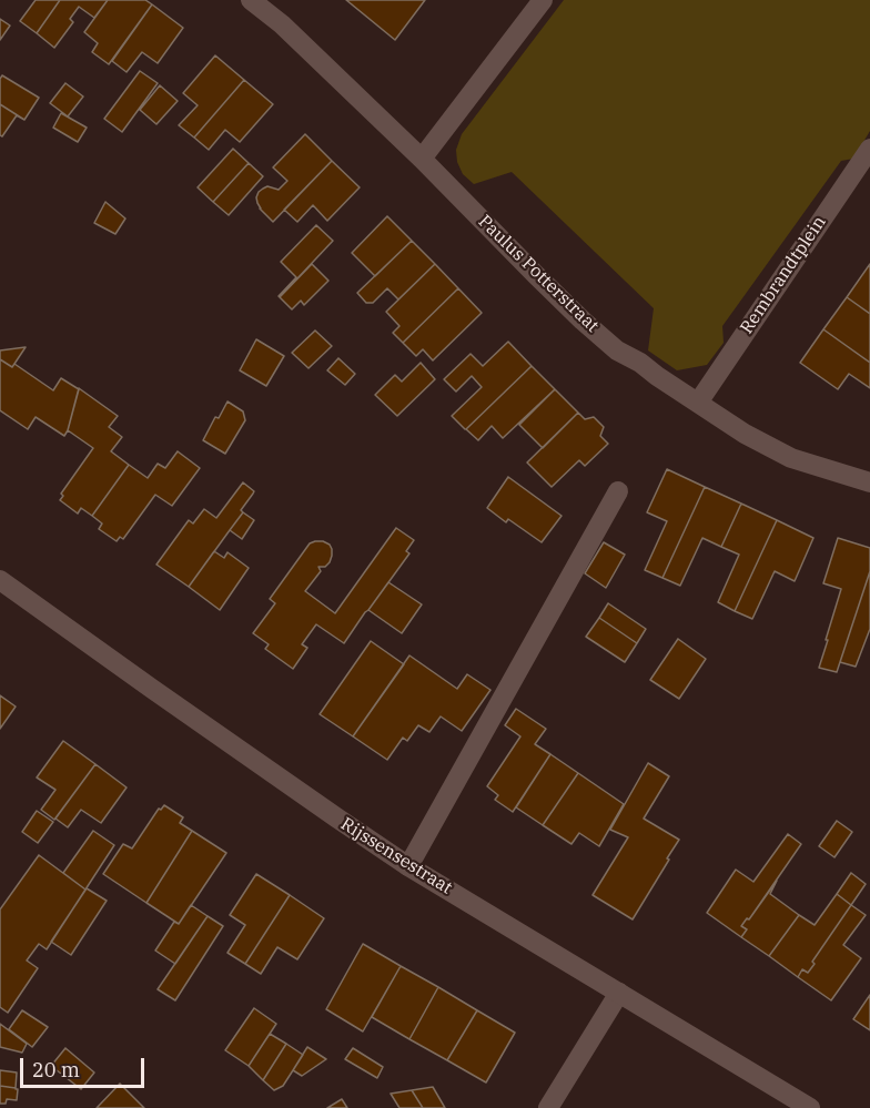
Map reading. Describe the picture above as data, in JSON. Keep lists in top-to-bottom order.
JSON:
{
  "streets": {
    "street": ["Paulus Potterstraat", "Rembrandtplein", "Rijssensestraat"]
  },
  "crossings": [
    ["Paulus Potterstraat", "Rembrandtplein"]
  ],
  "scale_bar": "20 m"
}
